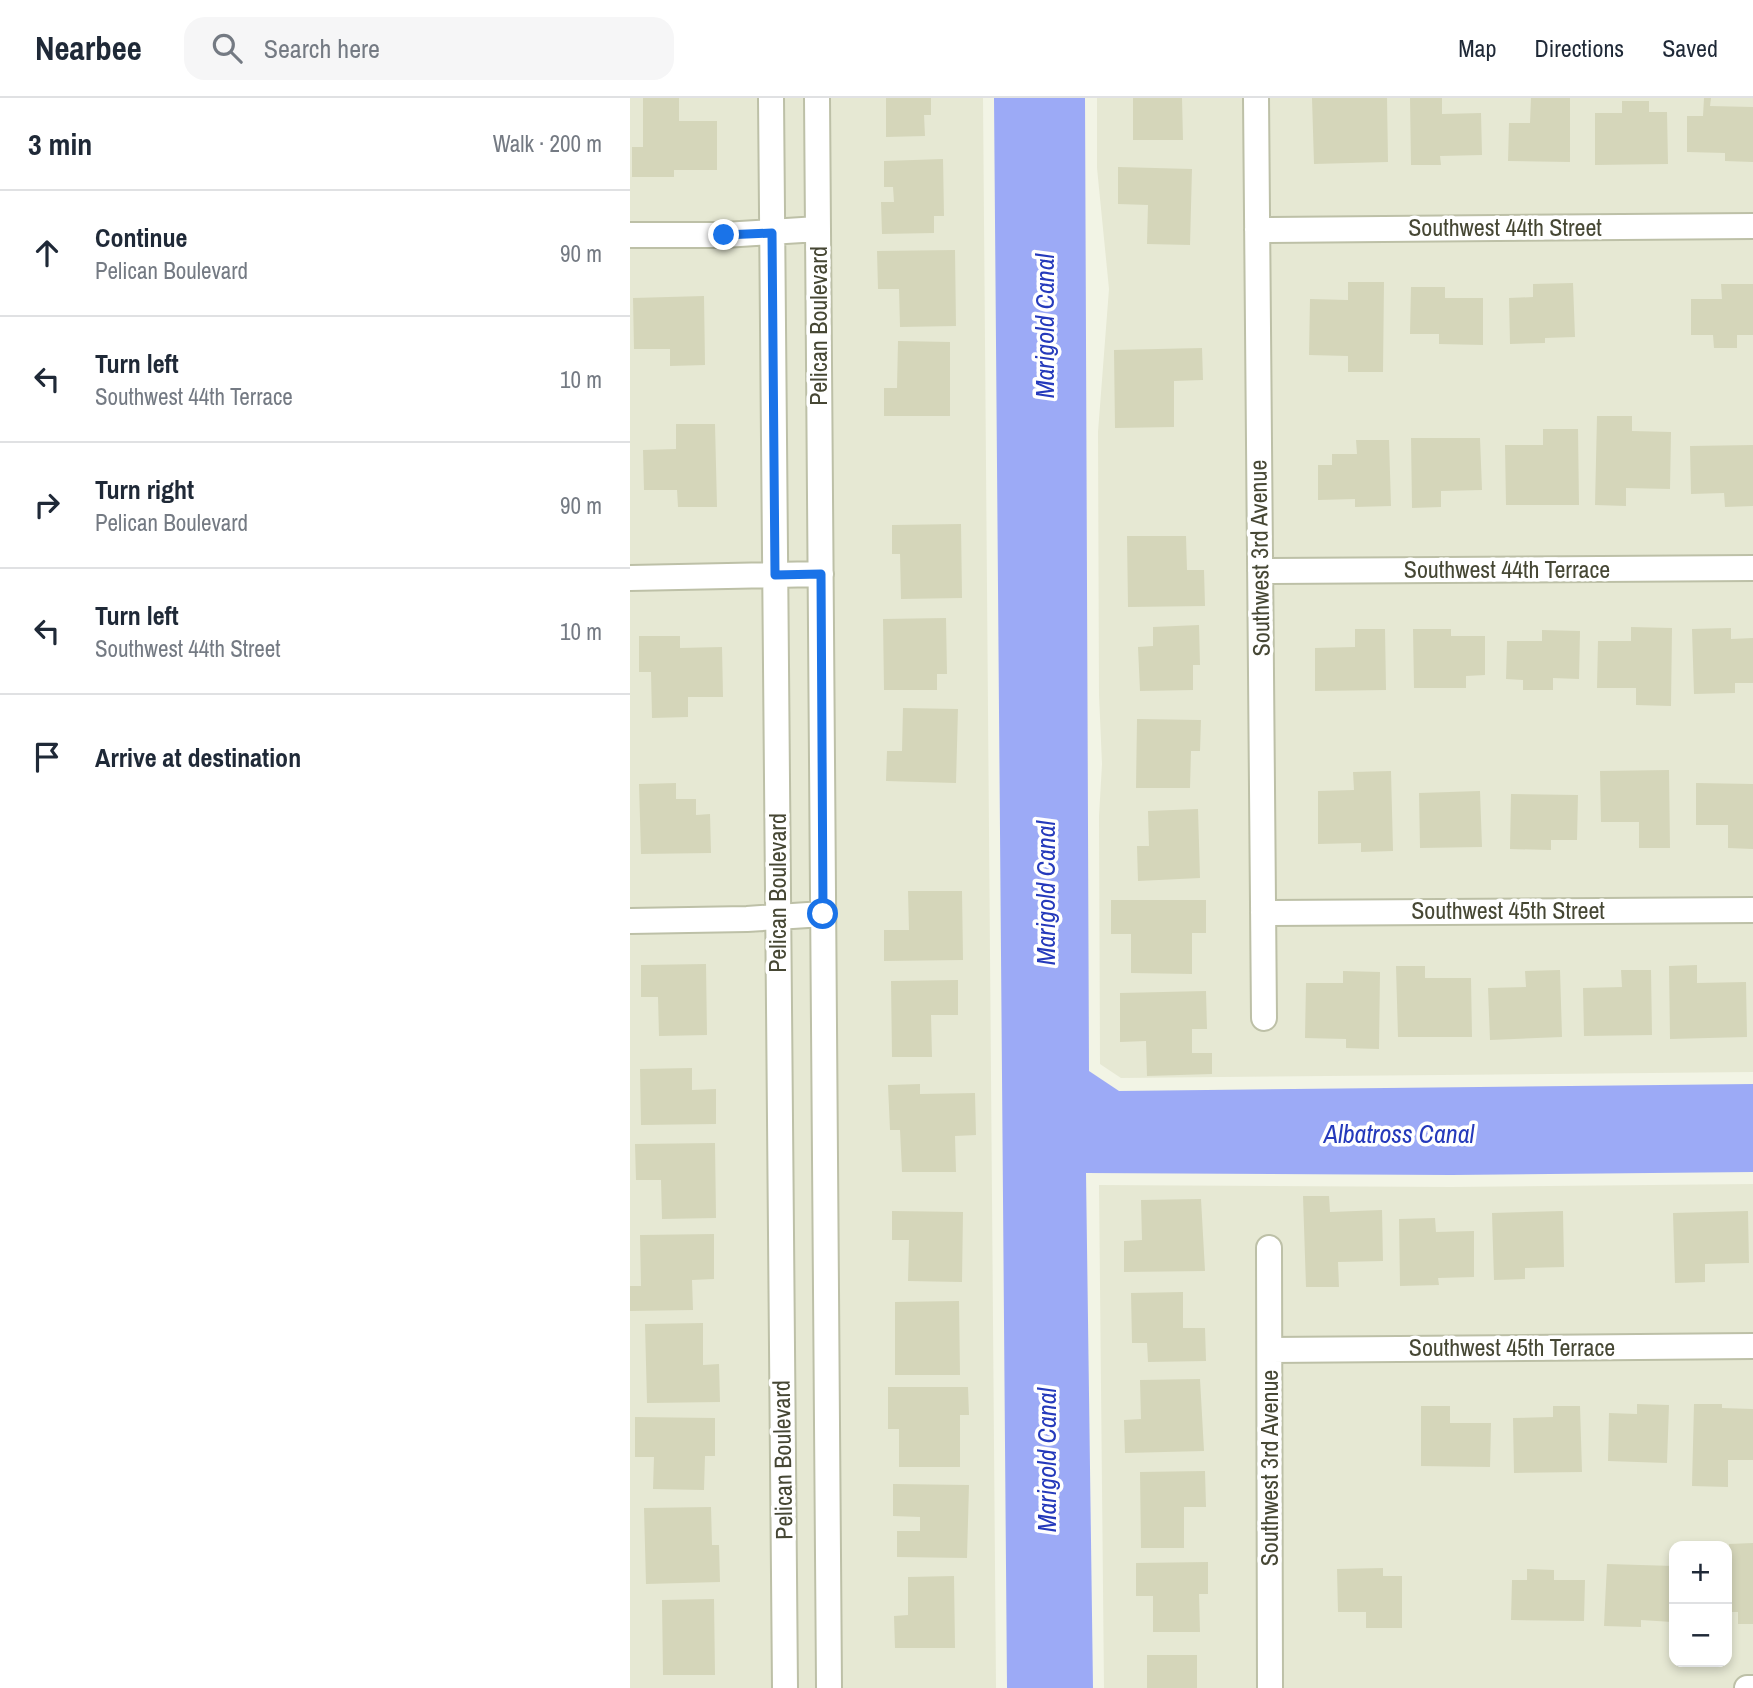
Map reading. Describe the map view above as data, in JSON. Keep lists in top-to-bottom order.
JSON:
{
  "streets": {
    "street": [
      "Southwest 44th Street",
      "Pelican Boulevard",
      "Southwest 3rd Avenue",
      "Southwest 44th Terrace",
      "Southwest 45th Street",
      "Southwest 45th Terrace"
    ]
  },
  "crossings": [
    ["Southwest 44th Street", "Southwest 3rd Avenue"],
    ["Southwest 3rd Avenue", "Southwest 44th Terrace"],
    ["Southwest 3rd Avenue", "Southwest 45th Street"],
    ["Southwest 3rd Avenue", "Southwest 45th Terrace"]
  ],
  "water": ["Marigold Canal", "Albatross Canal"],
  "page": {
    "header": "Nearbee",
    "search": "Search here",
    "nav": ["Map", "Directions", "Saved"],
    "heading": ["3 min", "Walk · 200 m"],
    "list": [
      ["Continue", "Pelican Boulevard", "90 m"],
      ["Turn left", "Southwest 44th Terrace", "10 m"],
      ["Turn right", "Pelican Boulevard", "90 m"],
      ["Turn left", "Southwest 44th Street", "10 m"],
      "Arrive at destination"
    ],
    "map_buttons": ["+", "−"]
  }
}
